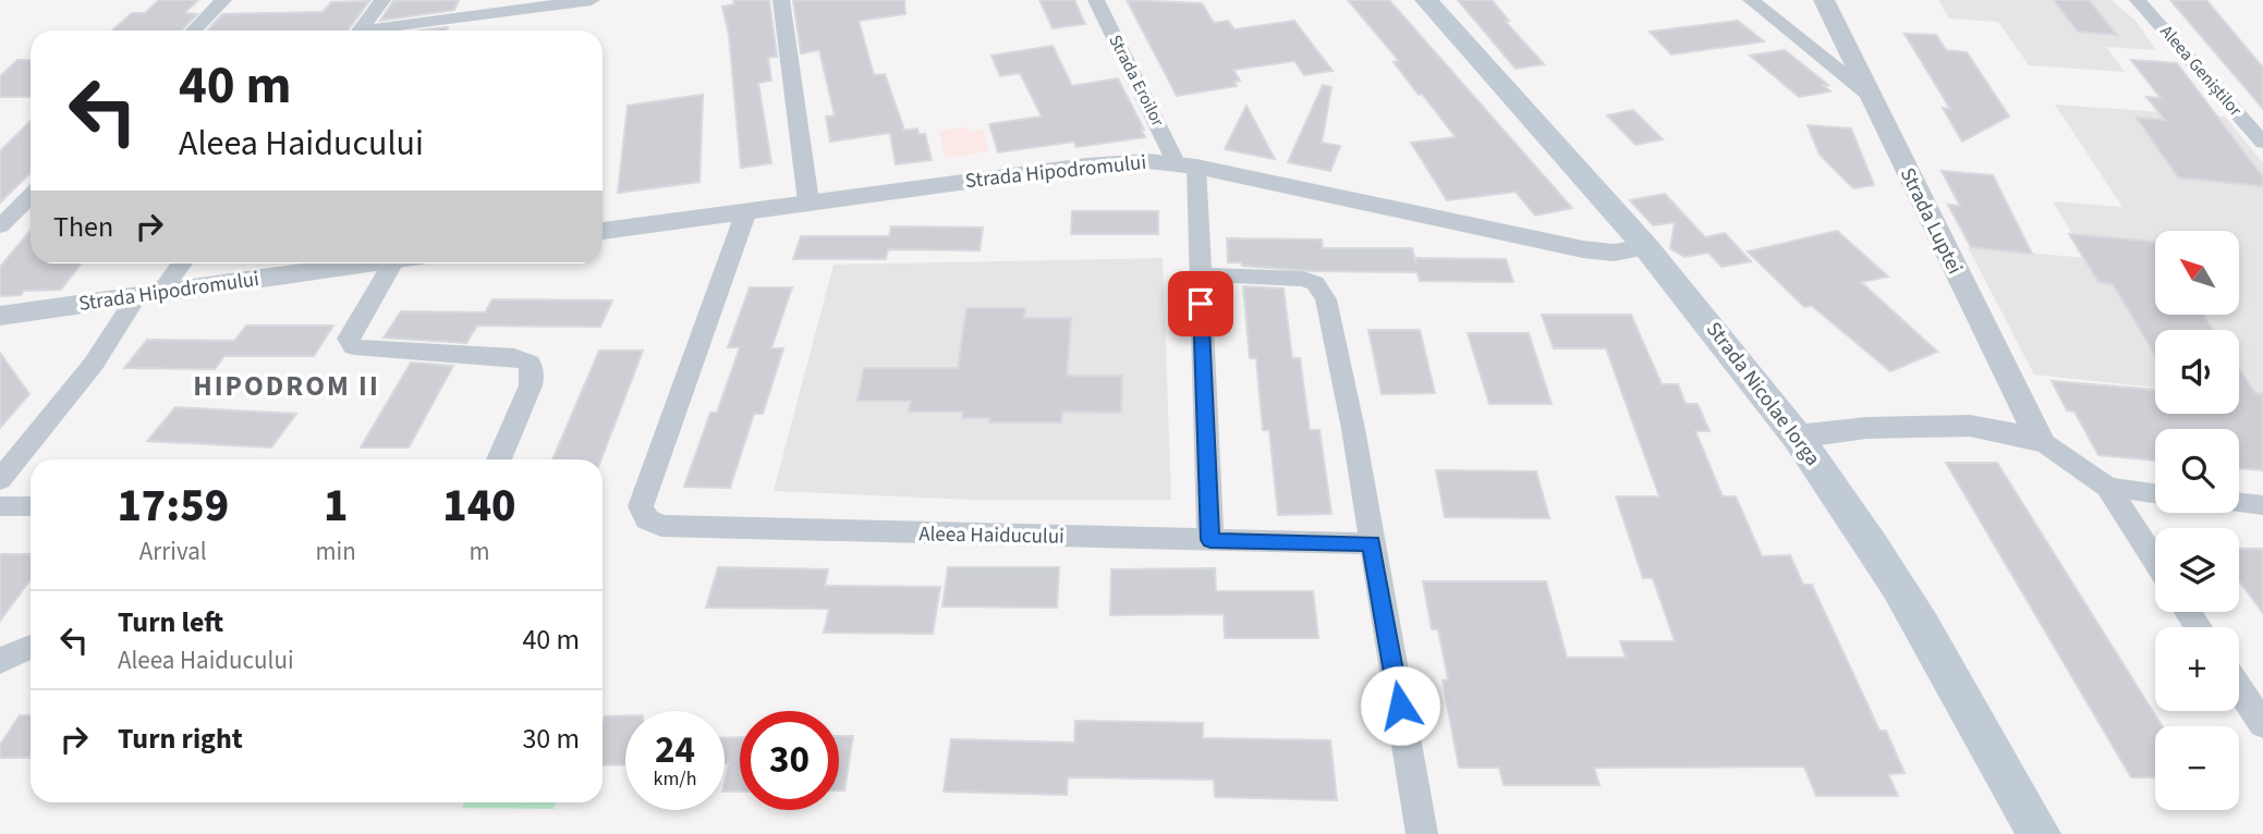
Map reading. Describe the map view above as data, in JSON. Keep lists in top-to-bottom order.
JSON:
{
  "streets": {
    "main road": ["Strada Nicolae Iorga"],
    "street": [
      "Aleea Geniștilor",
      "Strada Eroilor",
      "Strada Hipodromului",
      "Strada Luptei",
      "Aleea Haiducului"
    ]
  },
  "crossings": [
    ["Strada Eroilor", "Strada Hipodromului"],
    ["Strada Hipodromului", "Strada Nicolae Iorga"],
    ["Strada Hipodromului", "Aleea Haiducului"],
    ["Strada Luptei", "Strada Nicolae Iorga"]
  ],
  "districts": ["HIPODROM II"],
  "north": "top left",
  "page": {
    "turn": ["40 m", "Aleea Haiducului"],
    "then": "Then",
    "map_buttons": ["+", "−"],
    "eta": [
      "17:59",
      "Arrival",
      "1",
      "min",
      "140",
      "m"
    ],
    "list": [
      {
        "name": "Turn left",
        "note": "Aleea Haiducului",
        "value": "40 m"
      },
      {
        "name": "Turn right",
        "value": "30 m"
      }
    ],
    "speed": "24 km/h",
    "limit": "30"
  }
}
